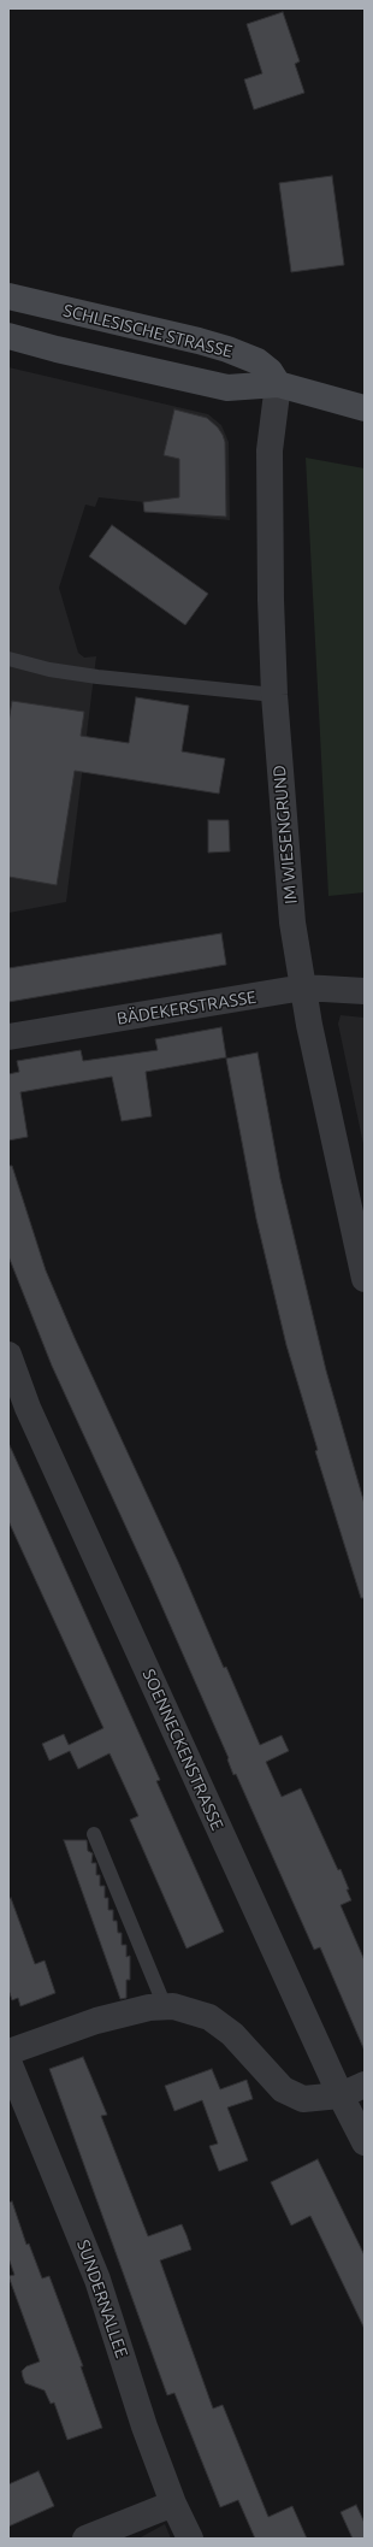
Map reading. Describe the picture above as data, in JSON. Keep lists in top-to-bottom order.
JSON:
{
  "streets": {
    "main road": ["SCHLESISCHE STRASSE"],
    "street": [
      "IM WIESENGRUND",
      "BÄDEKERSTRASSE",
      "SOENNECKENSTRASSE",
      "SUNDERNALLEE"
    ]
  },
  "crossings": [
    ["SCHLESISCHE STRASSE", "IM WIESENGRUND"],
    ["IM WIESENGRUND", "BÄDEKERSTRASSE"]
  ]
}
